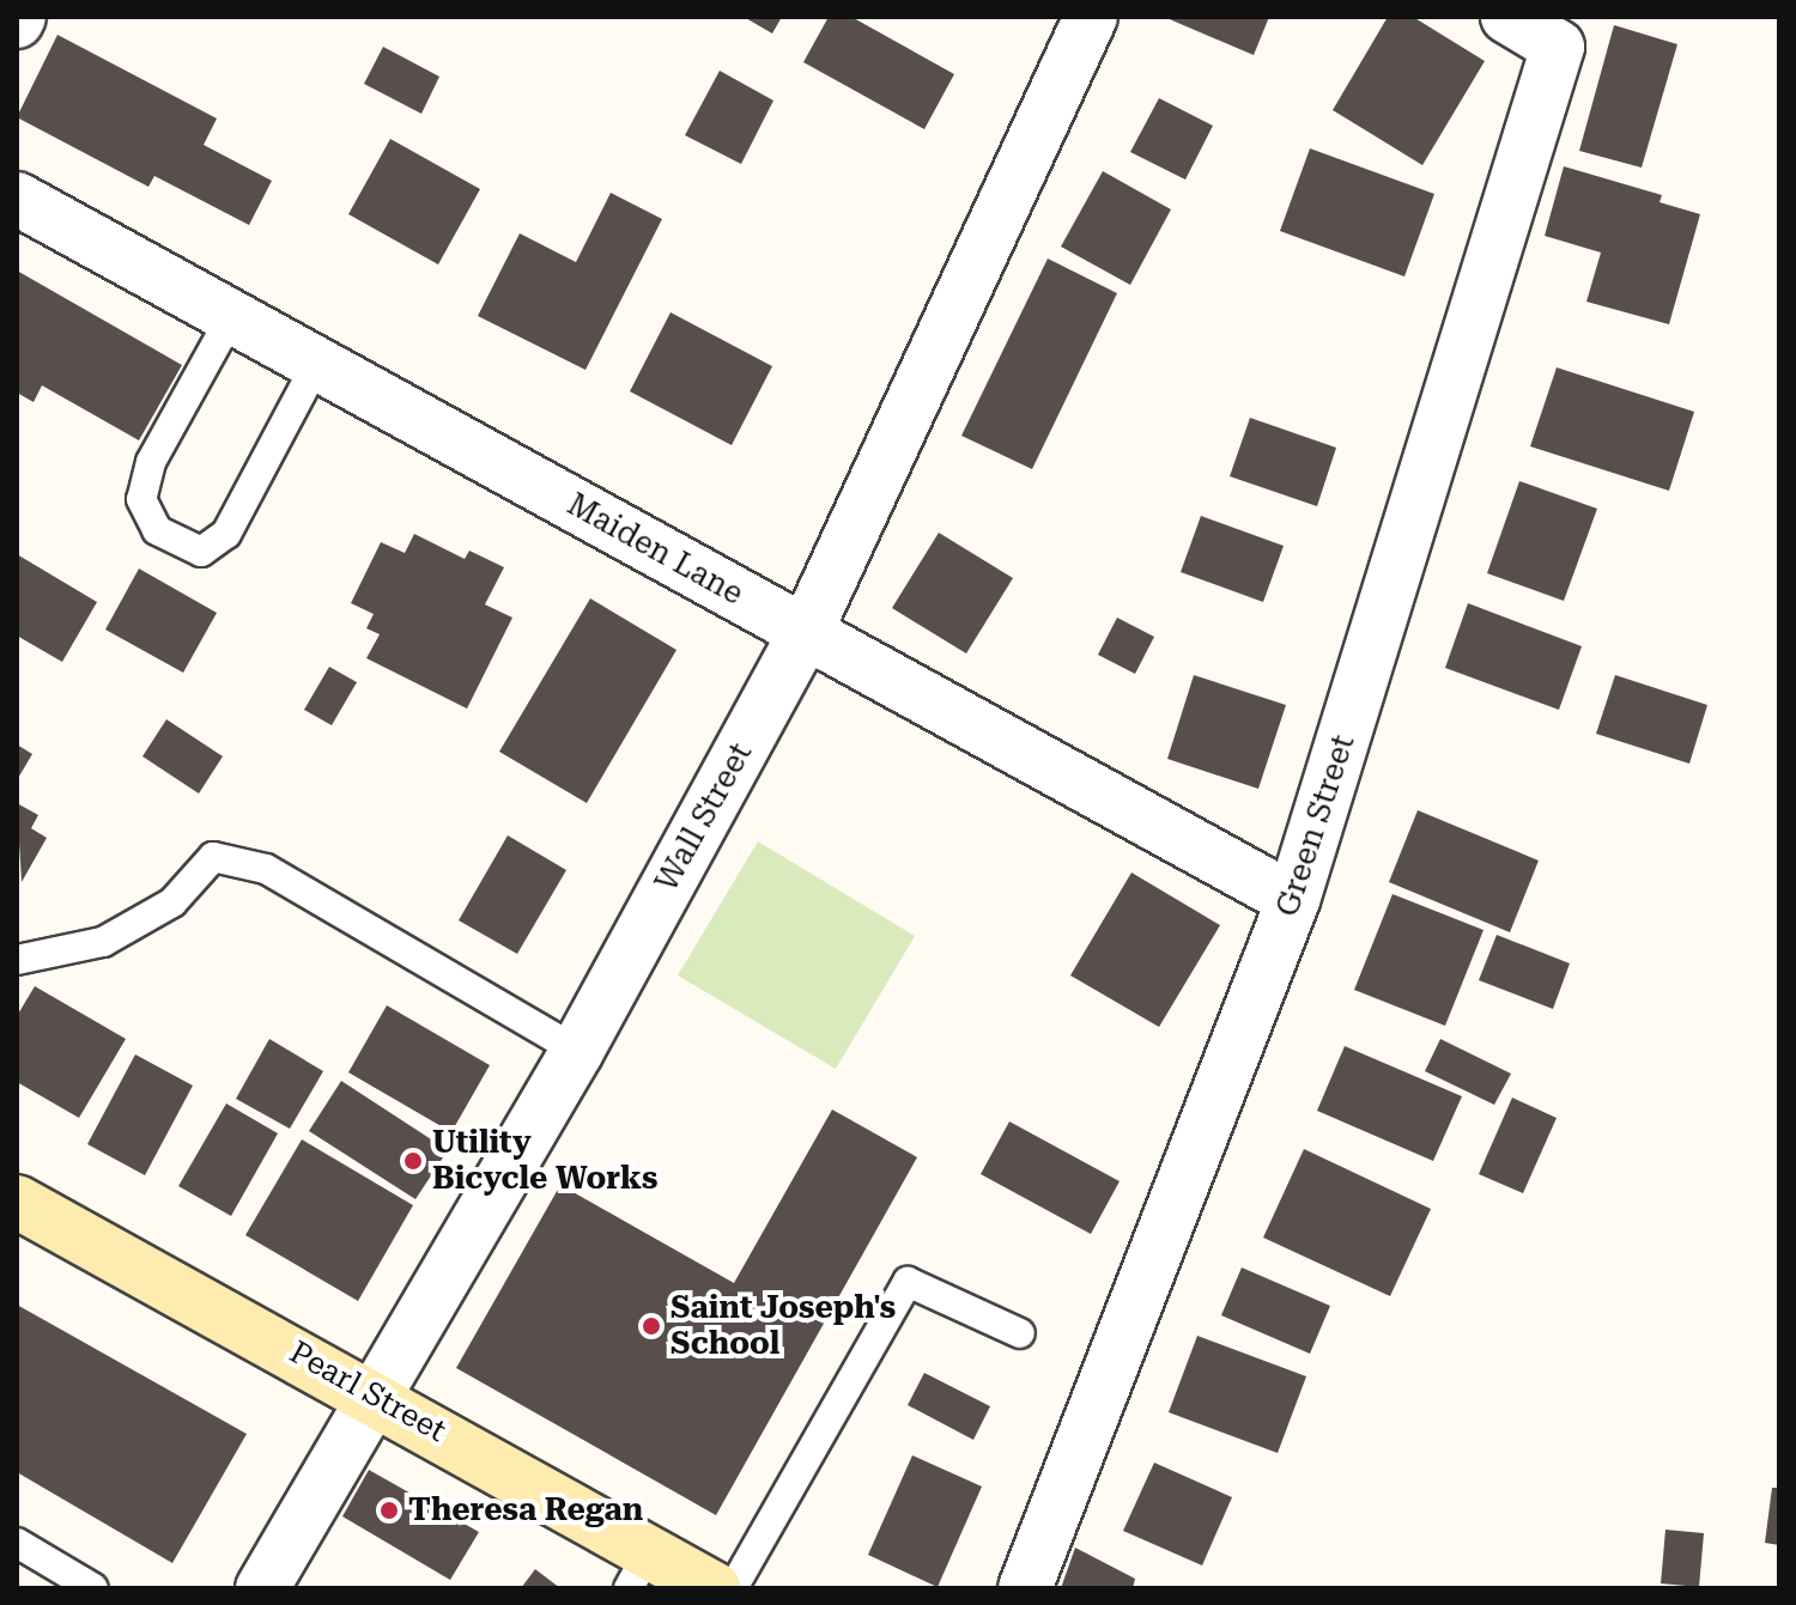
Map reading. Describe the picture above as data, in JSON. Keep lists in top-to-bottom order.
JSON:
{
  "streets": {
    "main road": ["Pearl Street"],
    "street": ["Maiden Lane", "Wall Street", "Green Street"]
  },
  "crossings": [
    ["Maiden Lane", "Wall Street"],
    ["Maiden Lane", "Green Street"],
    ["Wall Street", "Pearl Street"]
  ],
  "places": ["Utility Bicycle Works", "Saint Joseph's School", "Theresa Regan"]
}
